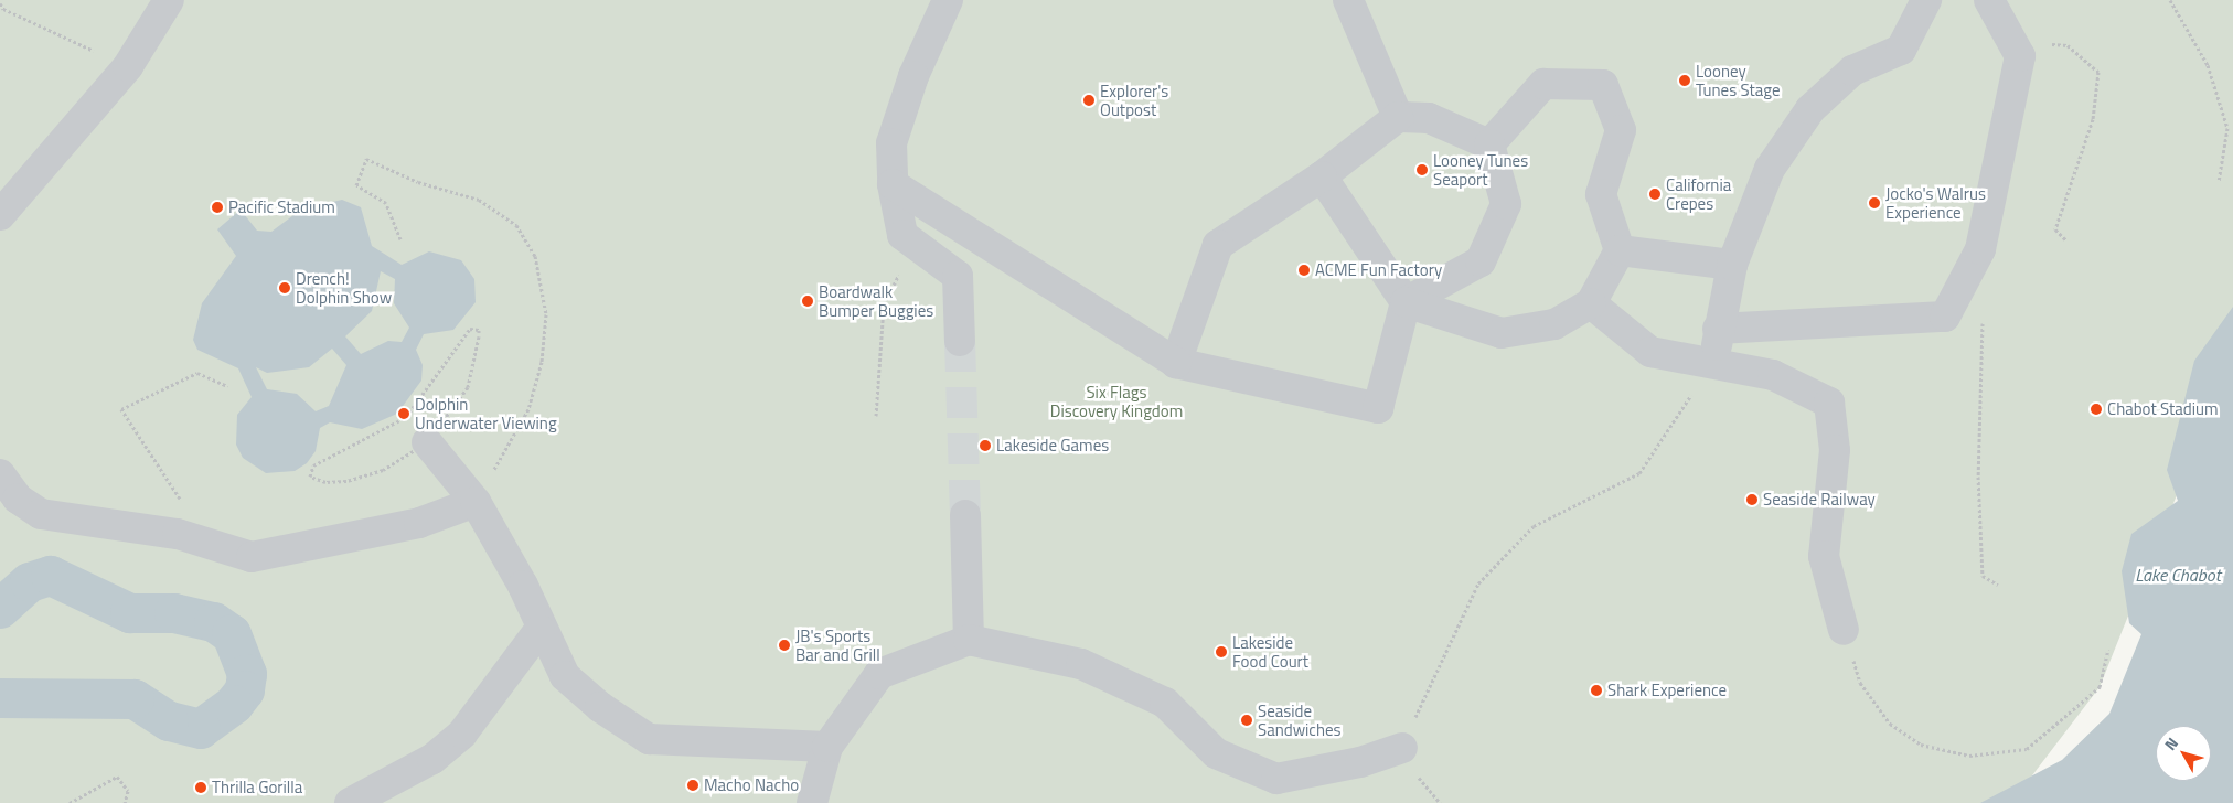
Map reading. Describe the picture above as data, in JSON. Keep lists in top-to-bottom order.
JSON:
{
  "water": ["Lake Chabot"],
  "parks": ["Six Flags Discovery Kingdom"],
  "places": [
    "Looney Tunes Stage",
    "Explorer's Outpost",
    "Looney Tunes Seaport",
    "California Crepes",
    "Jocko's Walrus Experience",
    "Pacific Stadium",
    "ACME Fun Factory",
    "Drench! Dolphin Show",
    "Boardwalk Bumper Buggies",
    "Chabot Stadium",
    "Dolphin Underwater Viewing",
    "Lakeside Games",
    "Seaside Railway",
    "JB's Sports Bar and Grill",
    "Lakeside Food Court",
    "Shark Experience",
    "Seaside Sandwiches",
    "Macho Nacho",
    "Thrilla Gorilla"
  ],
  "north": "top left"
}
